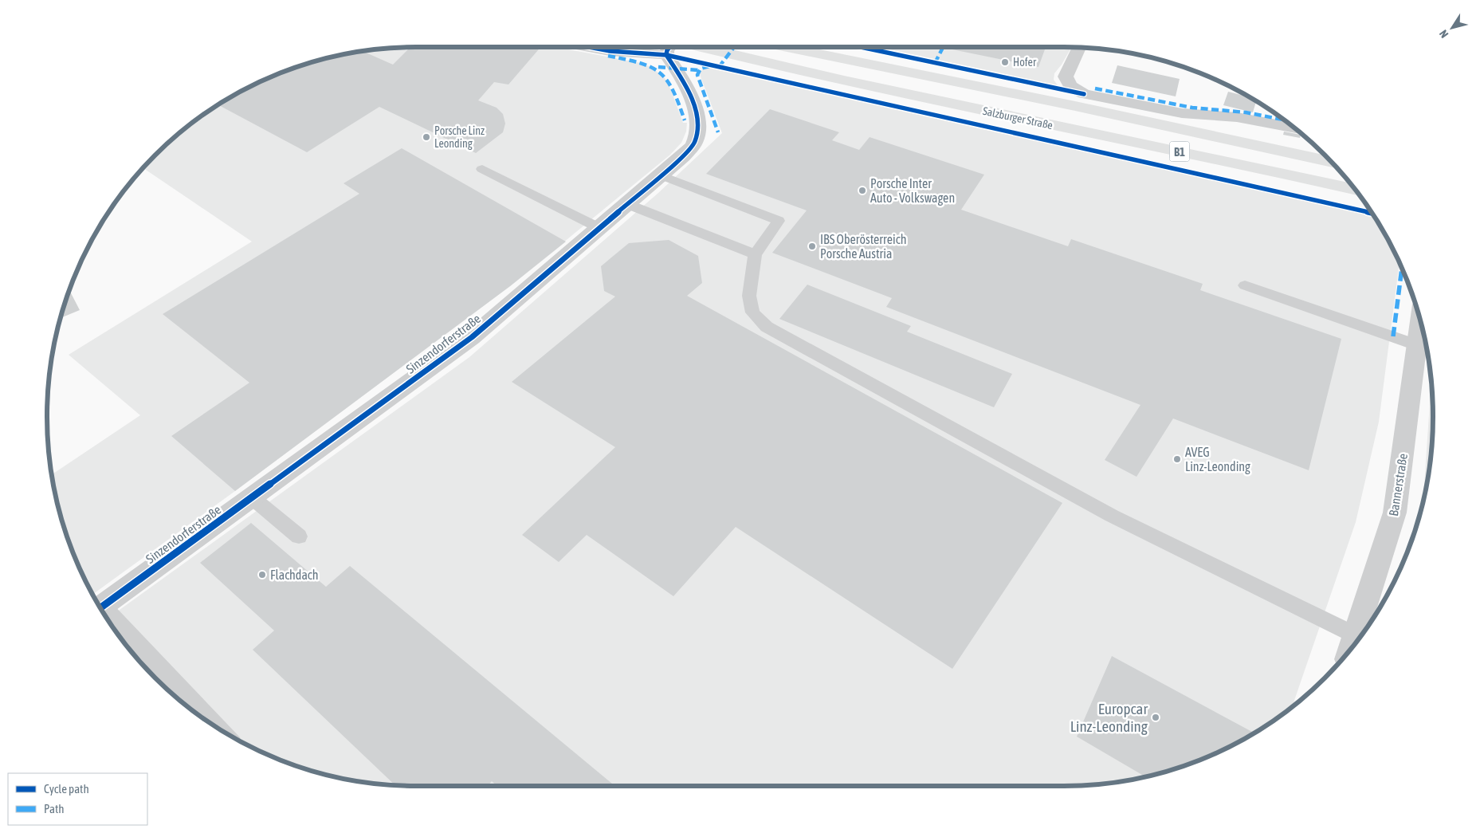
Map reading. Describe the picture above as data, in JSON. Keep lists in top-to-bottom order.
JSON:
{
  "streets": {
    "main road": ["Salzburger Straße", "B1"],
    "street": ["Sinzendorferstraße", "Bannerstraße"]
  },
  "places": [
    "Hofer",
    "Porsche Linz Leonding",
    "Porsche Inter Auto - Volkswagen",
    "IBS Oberösterreich Porsche Austria",
    "AVEG Linz-Leonding",
    "Flachdach",
    "Europcar Linz-Leonding"
  ],
  "legend": ["Cycle path", "Path"],
  "north": "bottom left"
}
